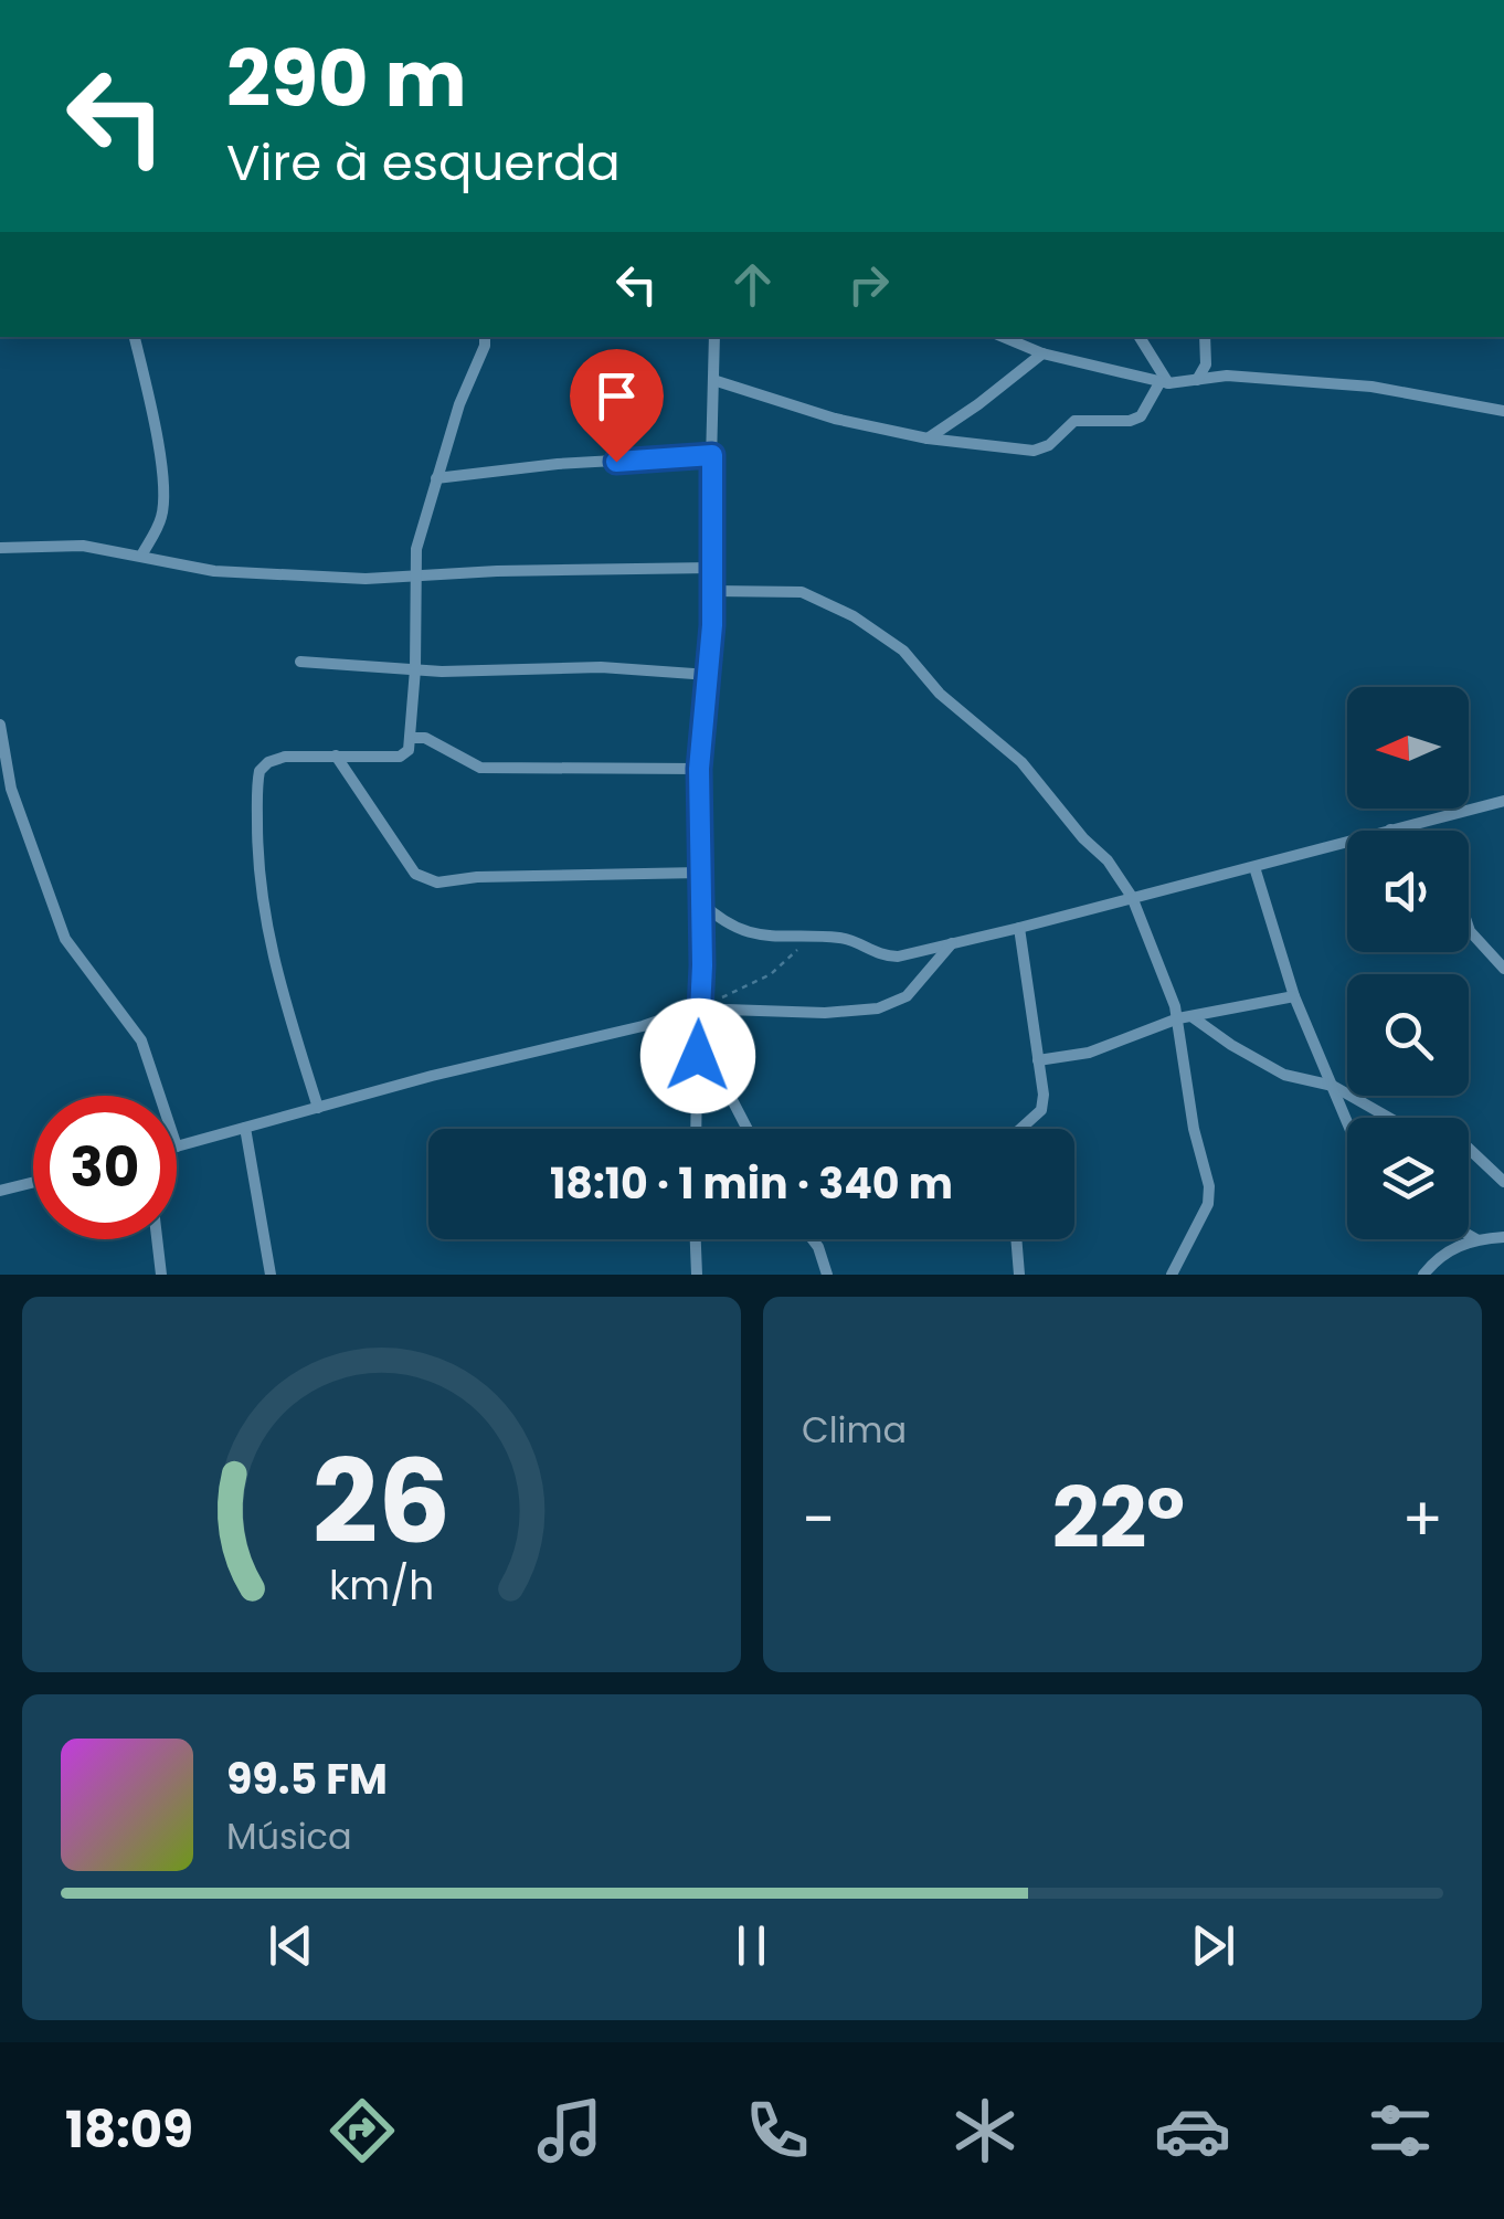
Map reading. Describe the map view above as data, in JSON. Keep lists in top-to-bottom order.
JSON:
{
  "north": "left",
  "page": {
    "turn": ["290 m", "Vire à esquerda"],
    "limit": "30",
    "trip": "18:10 · 1 min · 340 m",
    "tile": "Clima",
    "heat": ["−", "22°", "+"],
    "song": ["99.5 FM", "Música"],
    "tabs": "18:09",
    "gauge": ["26", "km/h"]
  }
}
